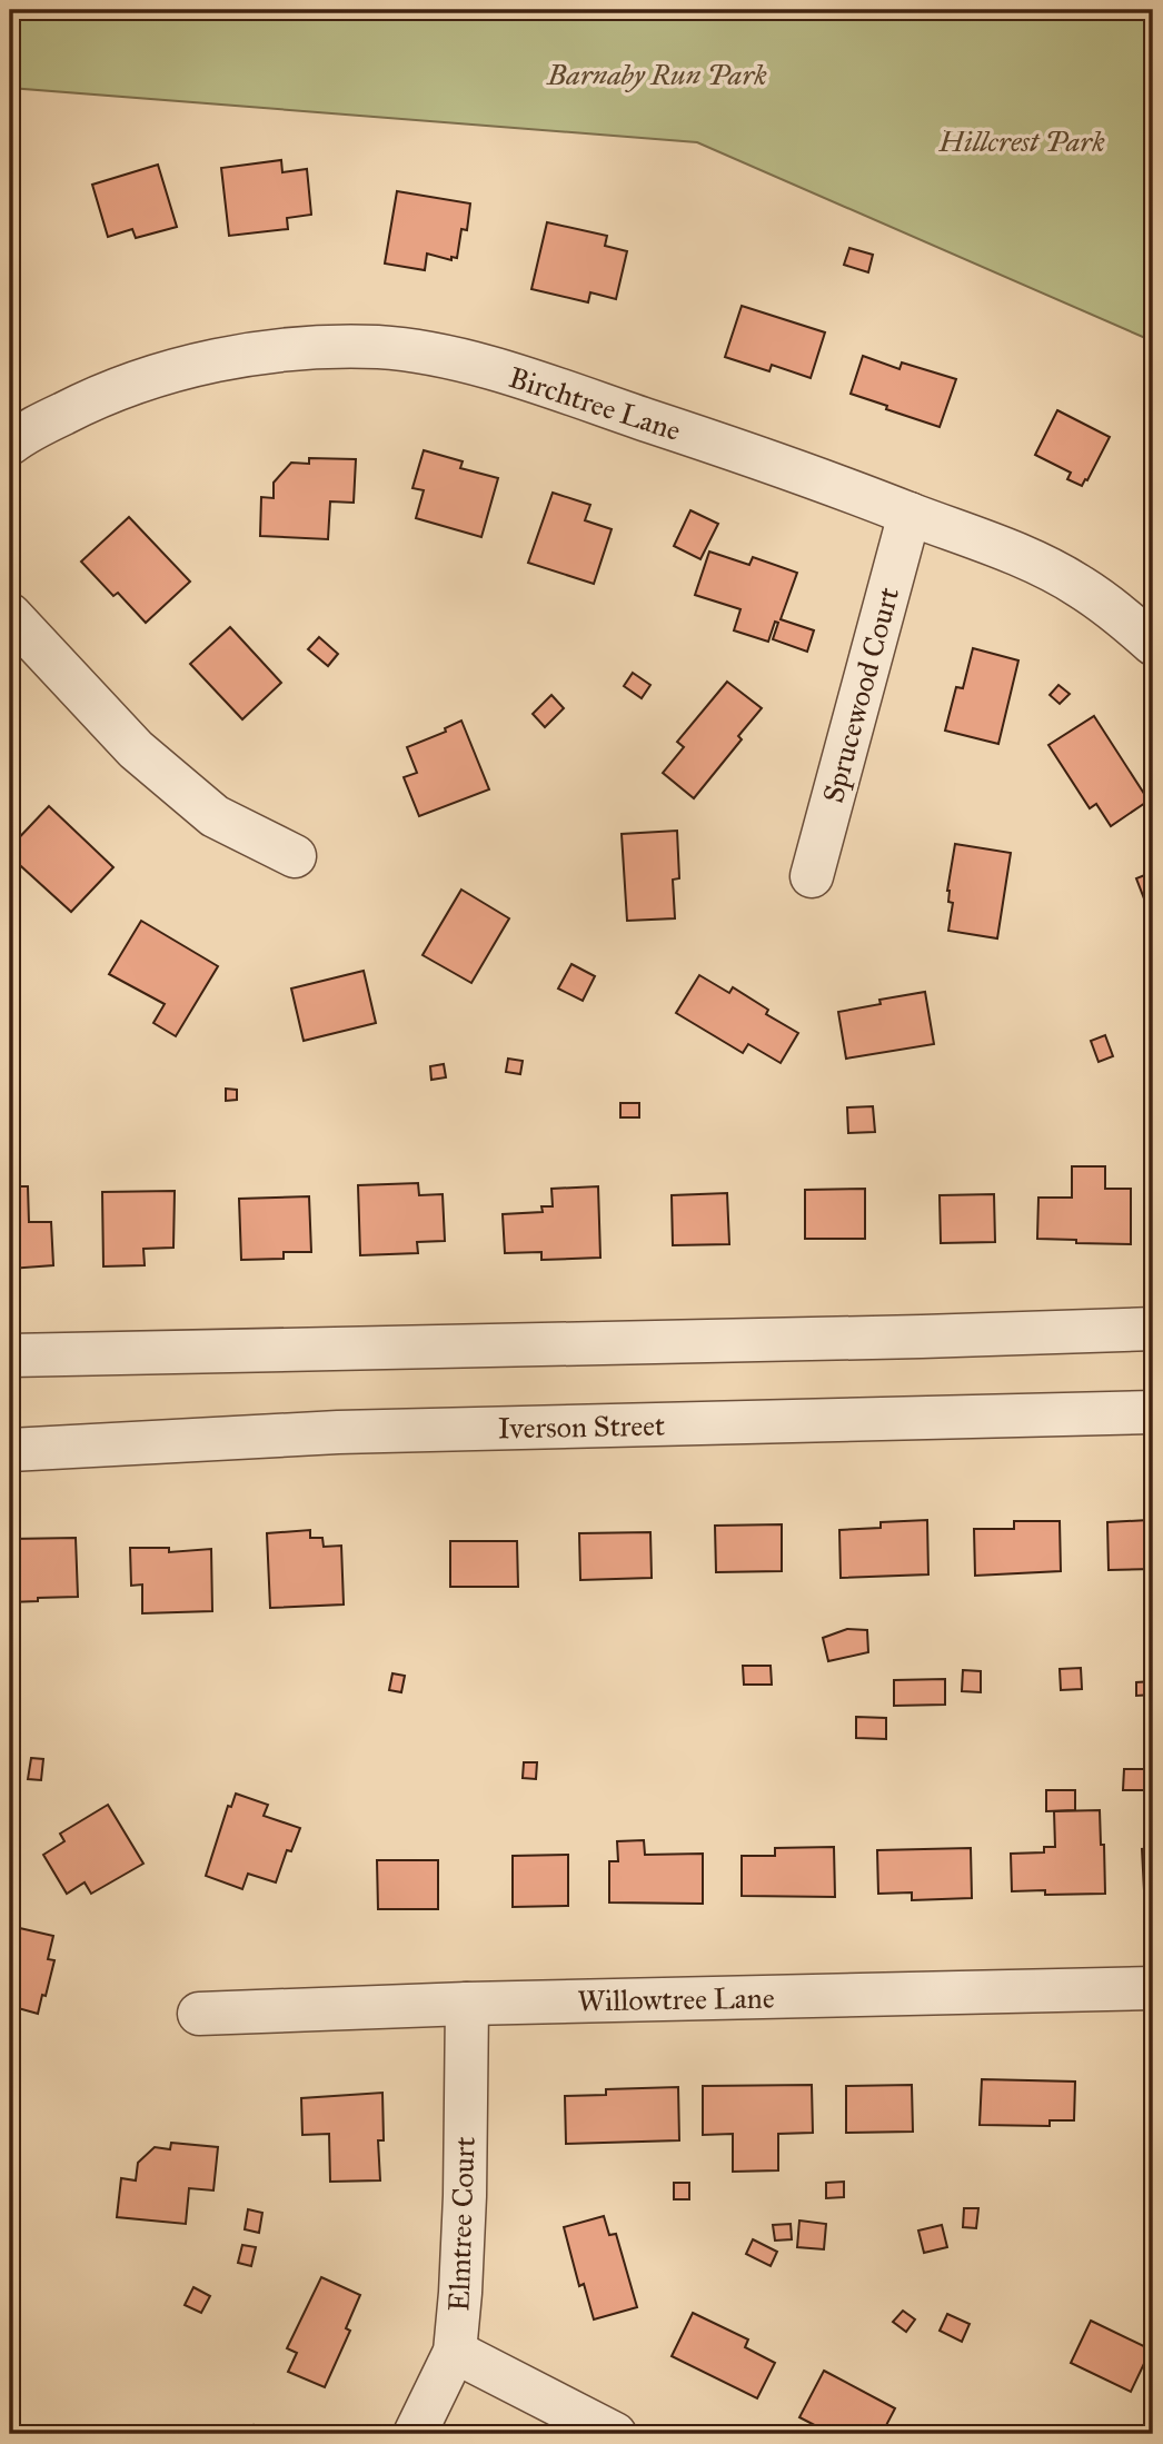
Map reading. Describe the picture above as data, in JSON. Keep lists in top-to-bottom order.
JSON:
{
  "streets": {
    "street": [
      "Birchtree Lane",
      "Sprucewood Court",
      "Iverson Street",
      "Willowtree Lane",
      "Elmtree Court"
    ]
  },
  "crossings": [
    ["Birchtree Lane", "Sprucewood Court"],
    ["Willowtree Lane", "Elmtree Court"]
  ],
  "parks": ["Barnaby Run Park", "Hillcrest Park"]
}
